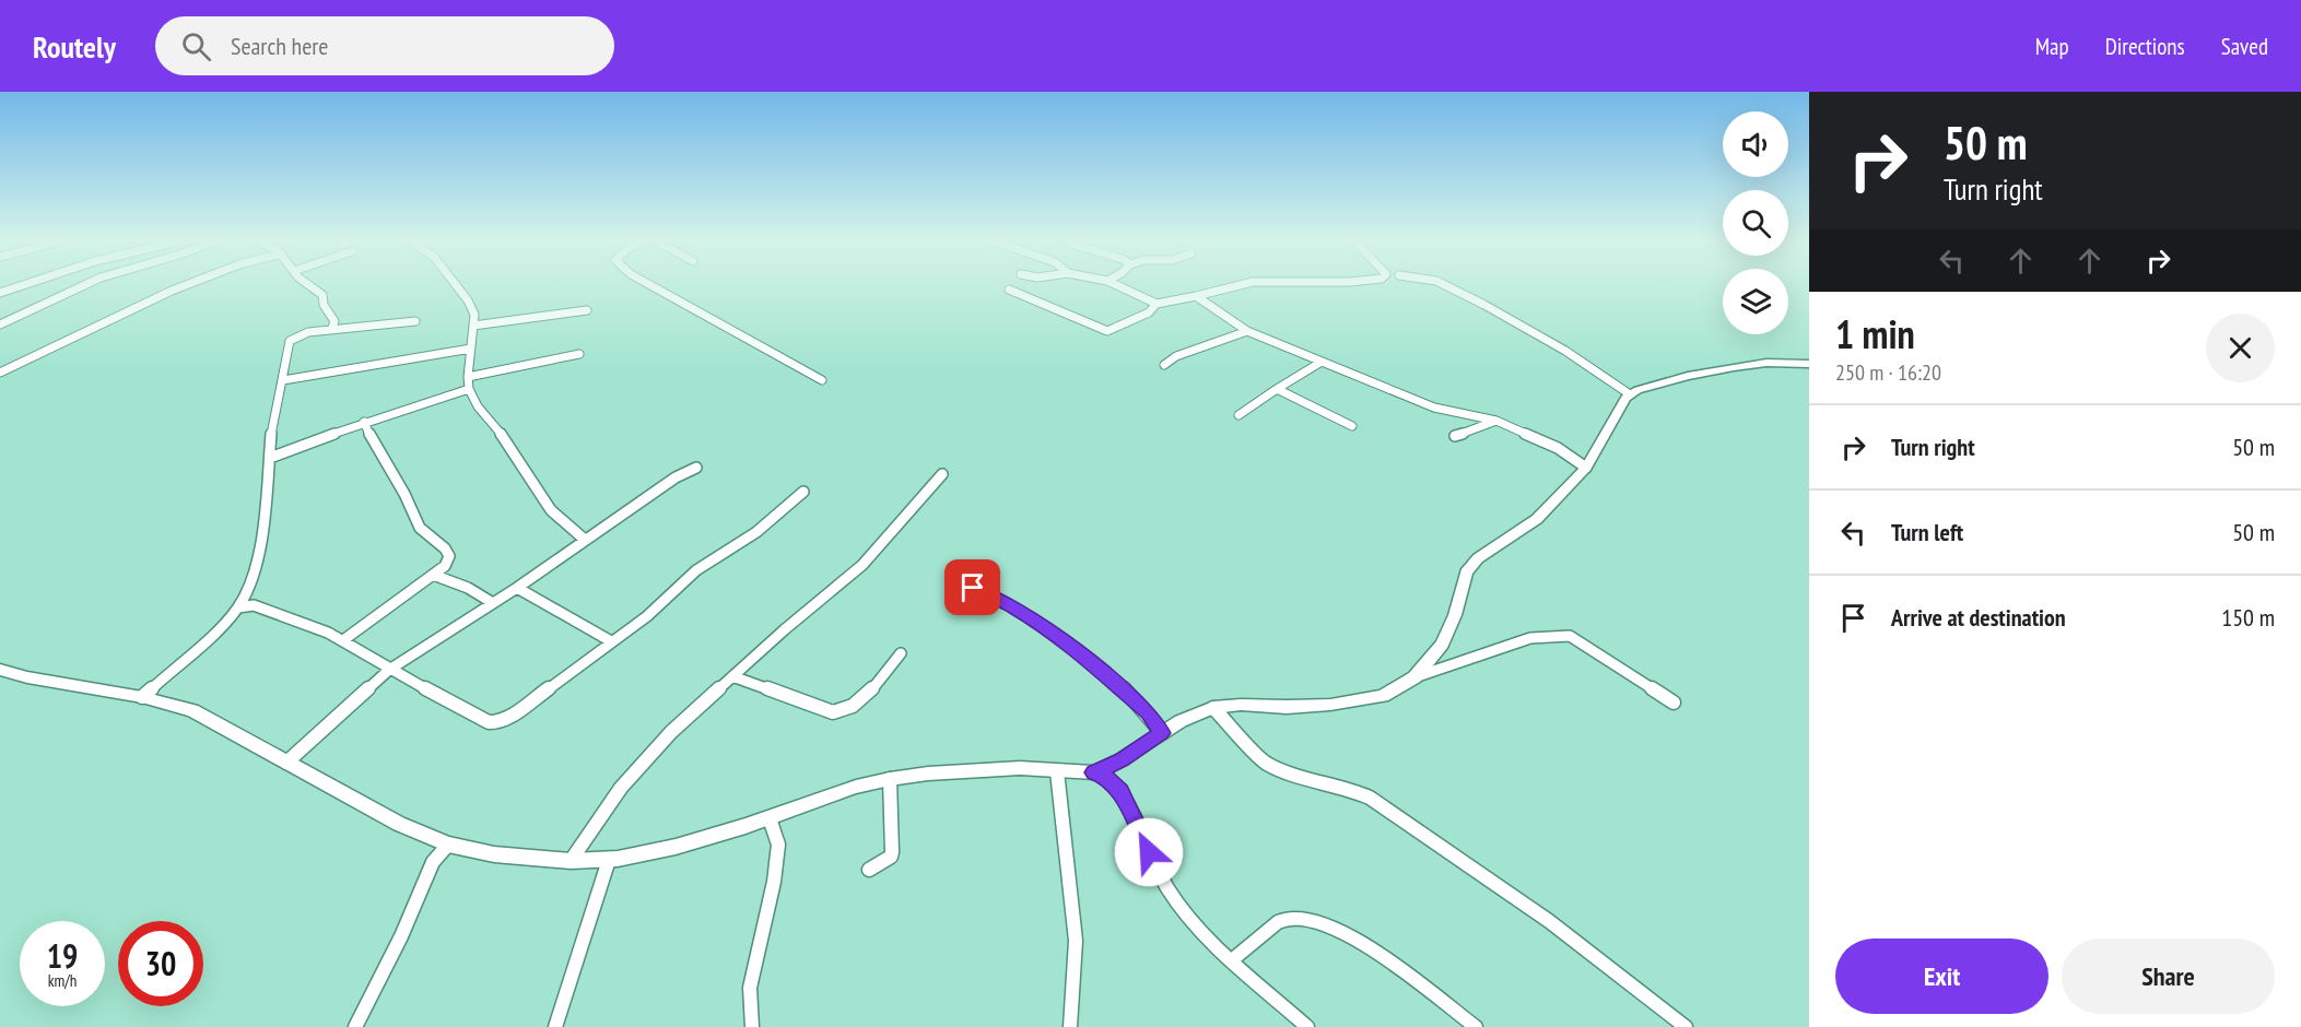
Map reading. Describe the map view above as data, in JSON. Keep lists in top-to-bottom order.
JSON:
{
  "page": {
    "header": "Routely",
    "search": "Search here",
    "nav": ["Map", "Directions", "Saved"],
    "turn": ["50 m", "Turn right"],
    "heading": ["1 min", "250 m · 16:20"],
    "list": [
      {
        "name": "Turn right",
        "value": "50 m"
      },
      {
        "name": "Turn left",
        "value": "50 m"
      },
      {
        "name": "Arrive at destination",
        "value": "150 m"
      }
    ],
    "speed": "19 km/h",
    "limit": "30",
    "buttons": ["Exit", "Share"]
  }
}
